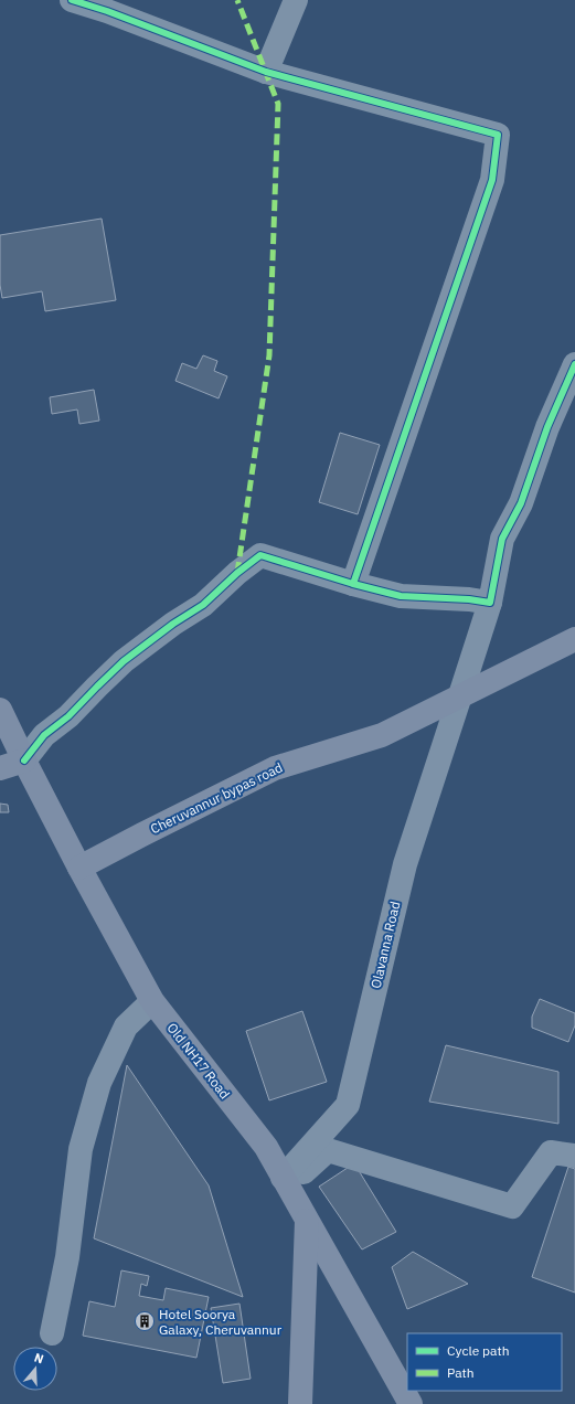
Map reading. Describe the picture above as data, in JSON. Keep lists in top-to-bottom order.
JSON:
{
  "streets": {
    "main road": ["Cheruvannur bypas road", "Old NH17 Road"],
    "street": ["Olavanna Road"]
  },
  "crossings": [
    ["Cheruvannur bypas road", "Olavanna Road"],
    ["Cheruvannur bypas road", "Old NH17 Road"],
    ["Olavanna Road", "Old NH17 Road"]
  ],
  "places": {
    "building": ["Hotel Soorya Galaxy, Cheruvannur"]
  },
  "legend": ["Cycle path", "Path"],
  "north": "top"
}
